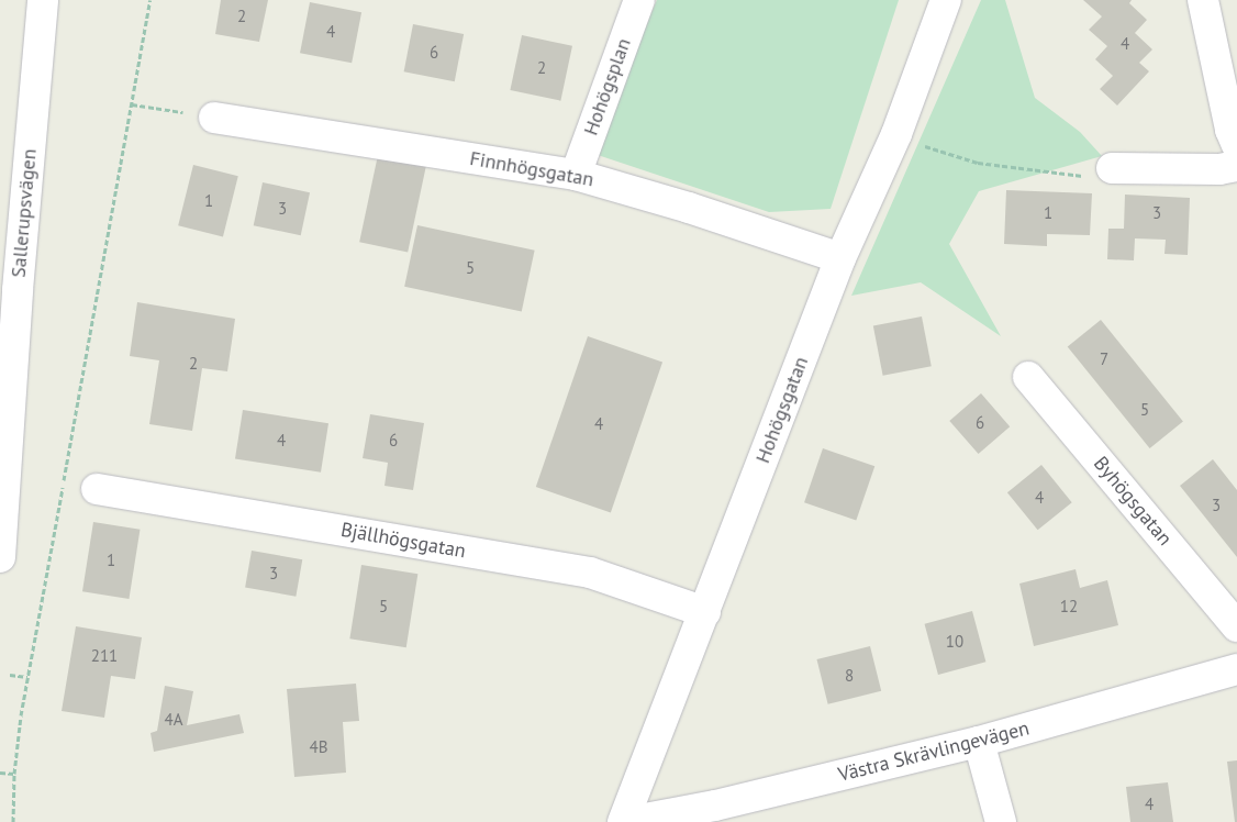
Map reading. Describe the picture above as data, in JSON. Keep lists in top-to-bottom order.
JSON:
{
  "streets": {
    "street": [
      "Hohögsplan",
      "Finnhögsgatan",
      "Sallerupsvägen",
      "Hohögsgatan",
      "Byhögsgatan",
      "Bjällhögsgatan",
      "Västra Skrävlingevägen"
    ]
  },
  "crossings": [
    ["Hohögsplan", "Finnhögsgatan"],
    ["Finnhögsgatan", "Hohögsgatan"],
    ["Hohögsgatan", "Bjällhögsgatan"]
  ],
  "house_numbers": [
    "2",
    "4",
    "4",
    "6",
    "2",
    "1",
    "3",
    "1",
    "3",
    "5",
    "7",
    "2",
    "5",
    "6",
    "4",
    "4",
    "6",
    "4",
    "3",
    "1",
    "3",
    "5",
    "12",
    "10",
    "211",
    "8",
    "4A",
    "4B",
    "4"
  ]
}
